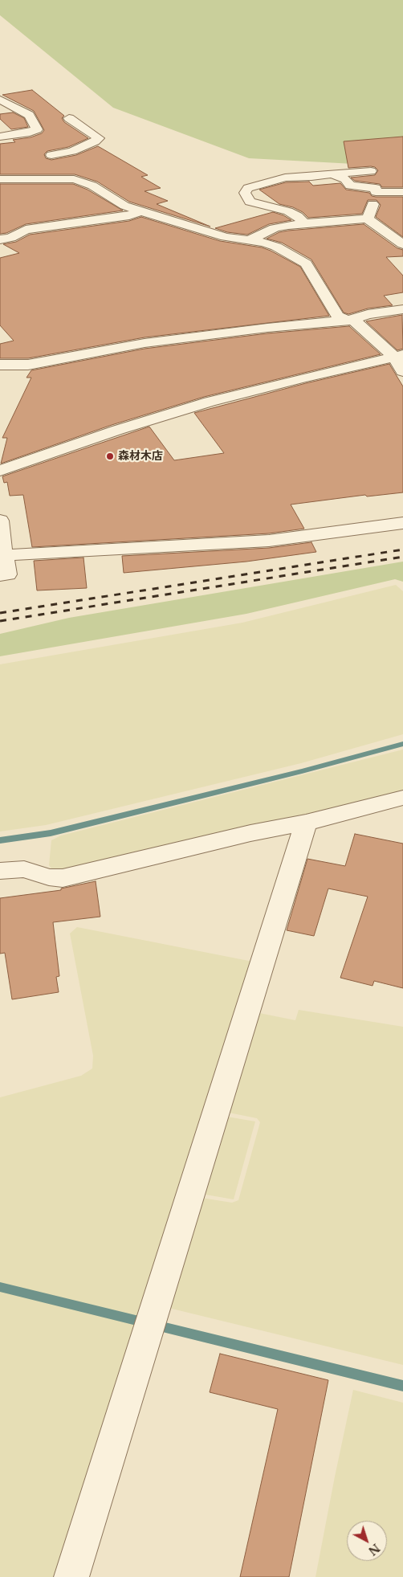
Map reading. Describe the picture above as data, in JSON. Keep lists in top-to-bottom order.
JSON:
{
  "places": ["森材木店"],
  "north": "bottom right"
}
